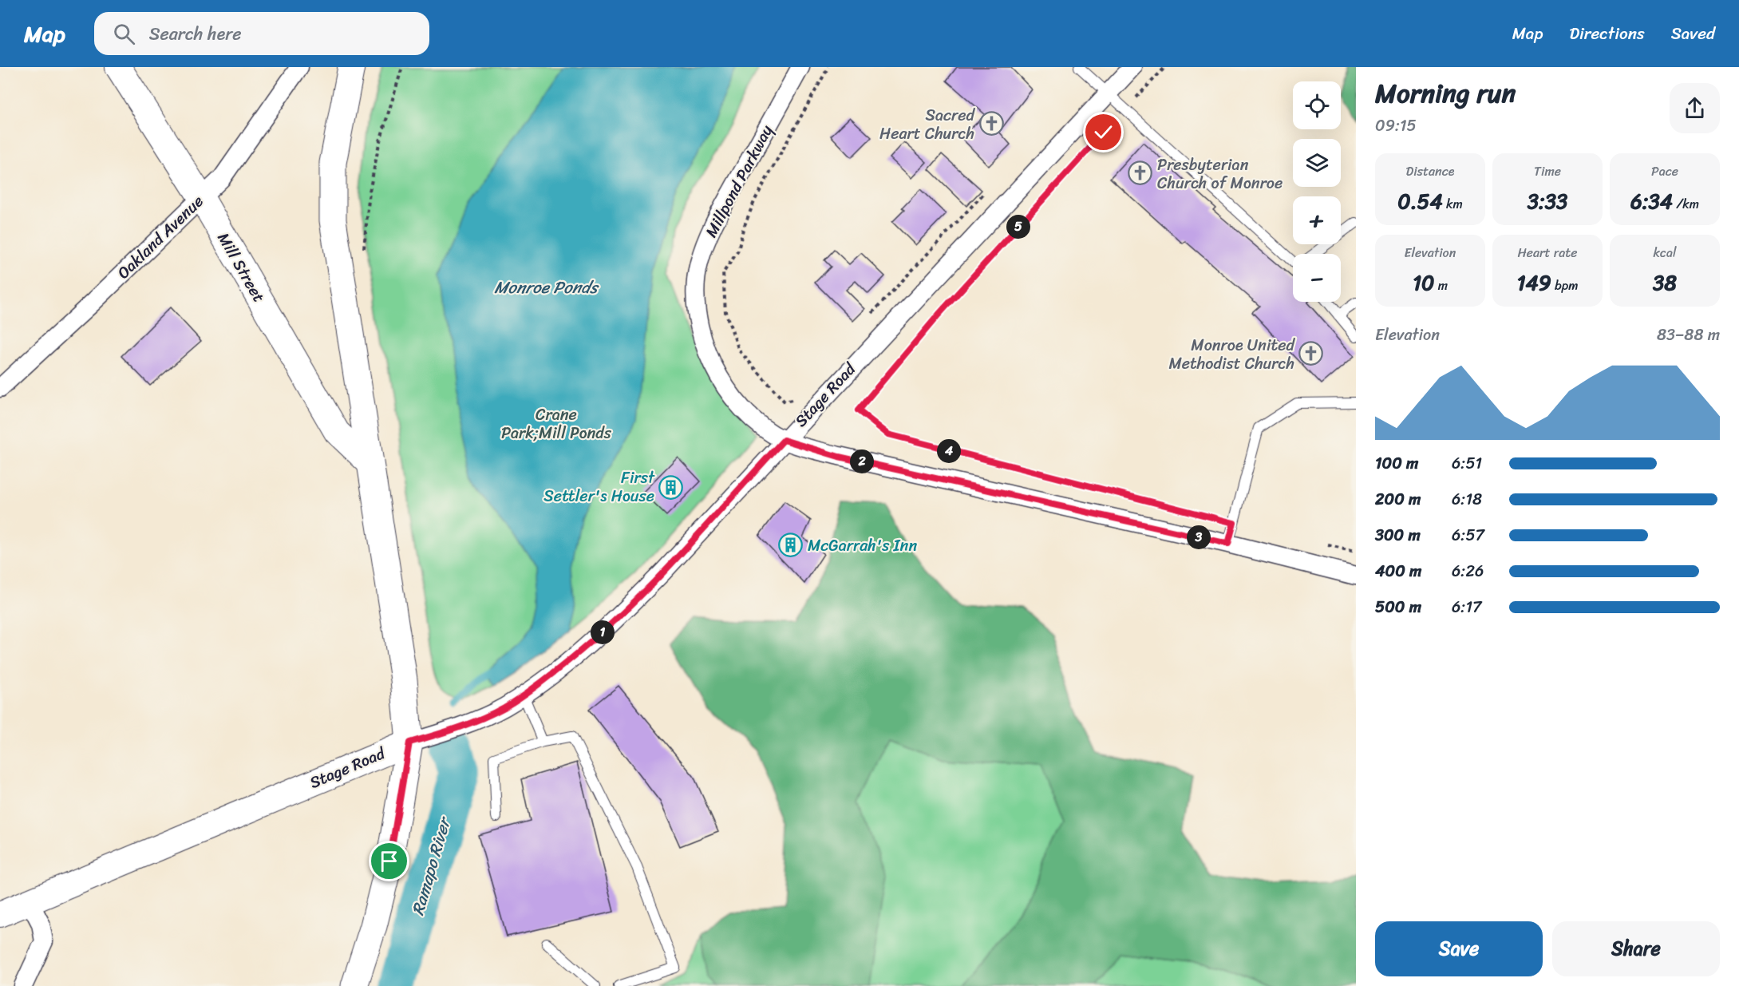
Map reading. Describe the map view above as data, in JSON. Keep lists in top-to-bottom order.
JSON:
{
  "streets": {
    "street": [
      "Millpond Parkway",
      "Oakland Avenue",
      "Mill Street",
      "Stage Road"
    ]
  },
  "crossings": [
    ["Millpond Parkway", "Stage Road"],
    ["Oakland Avenue", "Mill Street"]
  ],
  "water": ["Monroe Ponds", "Ramapo River"],
  "parks": ["Crane Park;Mill Ponds"],
  "places": {
    "church": ["Sacred Heart Church", "Presbyterian Church of Monroe", "Monroe United Methodist Church"],
    "building": ["First Settler's House", "McGarrah's Inn"]
  },
  "page": {
    "header": "Map",
    "search": "Search here",
    "nav": ["Map", "Directions", "Saved"],
    "heading": ["Morning run", "09:15"],
    "map_buttons": ["+", "−"],
    "stats": [
      ["Distance", "0.54 km"],
      ["Time", "3:33"],
      ["Pace", "6:34 /km"],
      ["Elevation", "10 m"],
      ["Heart rate", "149 bpm"],
      ["kcal", "38"]
    ],
    "pins": [
      "5",
      "4",
      "2",
      "3",
      "1"
    ],
    "chart": ["Elevation", "83–88 m"],
    "list": [
      {
        "name": "100 m",
        "note": "6:51"
      },
      {
        "name": "200 m",
        "note": "6:18"
      },
      {
        "name": "300 m",
        "note": "6:57"
      },
      {
        "name": "400 m",
        "note": "6:26"
      },
      {
        "name": "500 m",
        "note": "6:17"
      }
    ],
    "buttons": ["Save", "Share"]
  }
}
